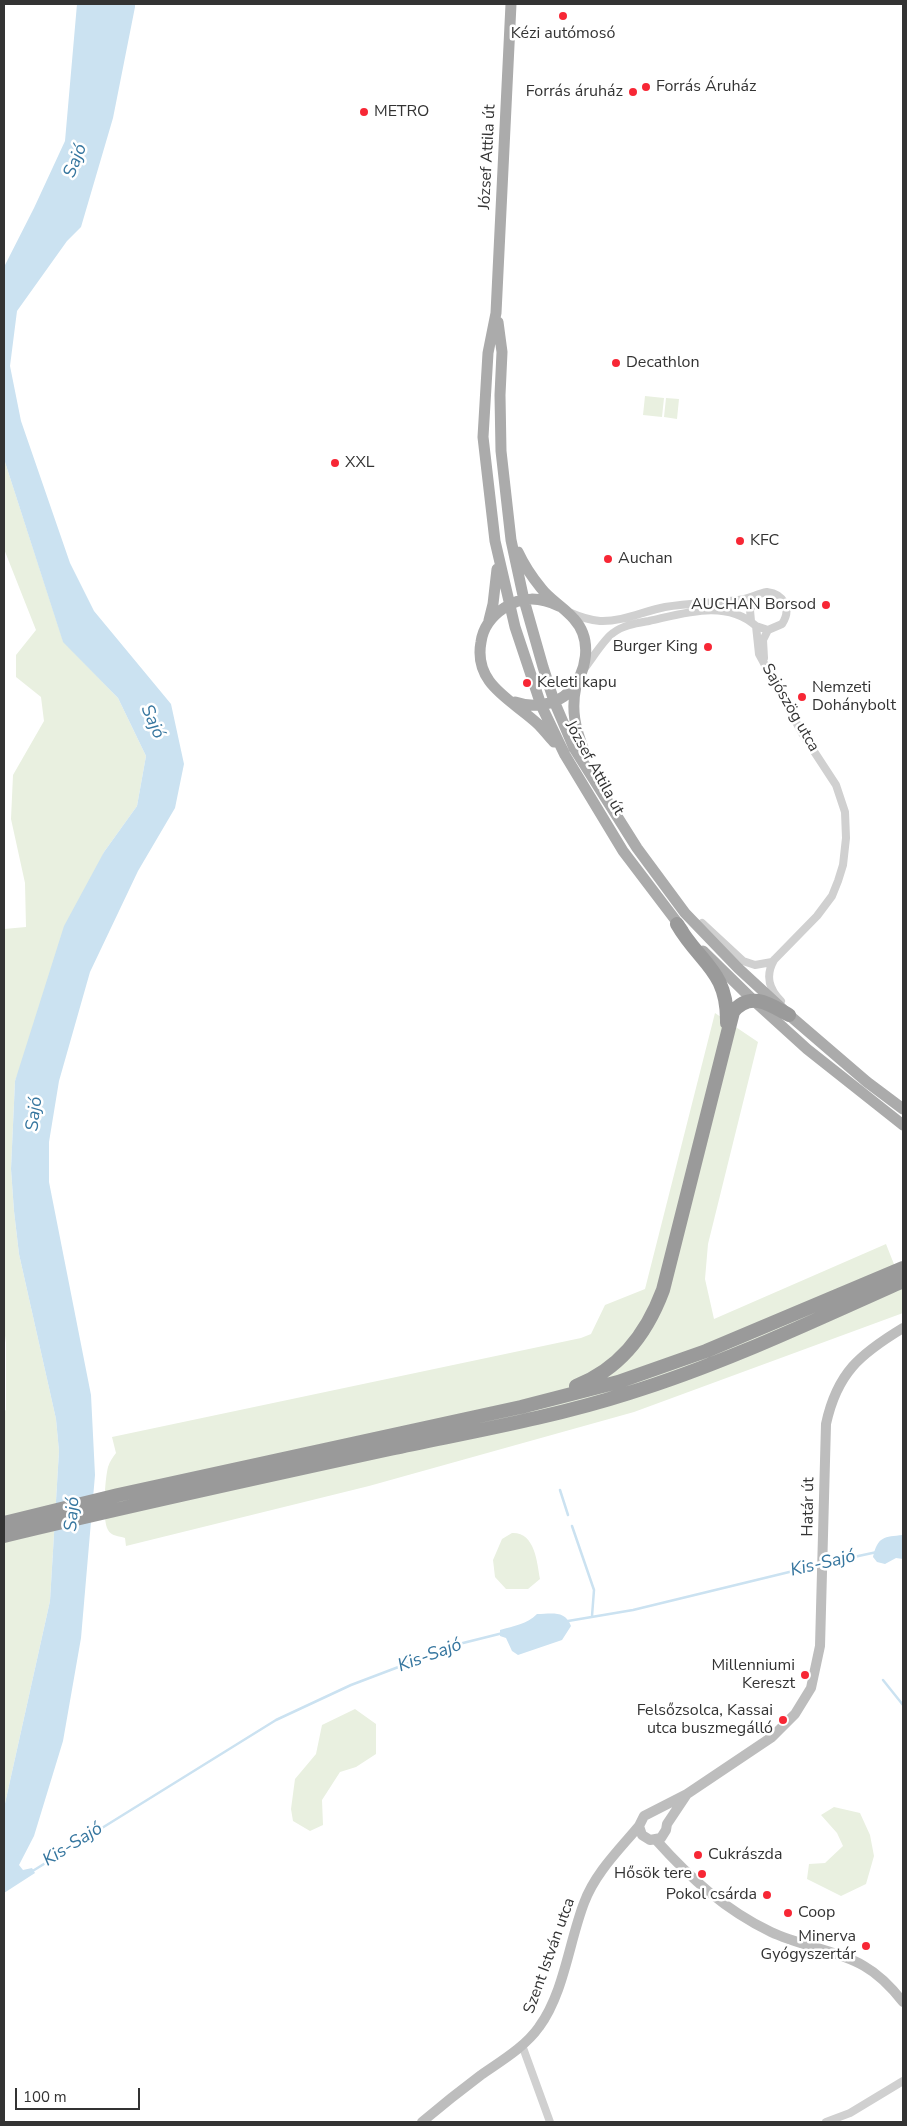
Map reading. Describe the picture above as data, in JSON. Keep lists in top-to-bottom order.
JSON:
{
  "streets": {
    "main road": ["József Attila út", "Határ út", "Szent István utca"],
    "street": ["Sajószög utca"]
  },
  "crossings": [
    ["Határ út", "Szent István utca"]
  ],
  "water": ["Sajó", "Kis-Sajó"],
  "places": [
    "Kézi autómosó",
    "Forrás Áruház",
    "Forrás áruház",
    "METRO",
    "Decathlon",
    "XXL",
    "KFC",
    "Auchan",
    "AUCHAN Borsod",
    "Burger King",
    "Keleti kapu",
    "Nemzeti Dohánybolt",
    "Millenniumi Kereszt",
    "Felsőzsolca, Kassai utca buszmegálló",
    "Cukrászda",
    "Hősök tere",
    "Pokol csárda",
    "Coop",
    "Minerva Gyógyszertár"
  ],
  "scale_bar": "100 m"
}
